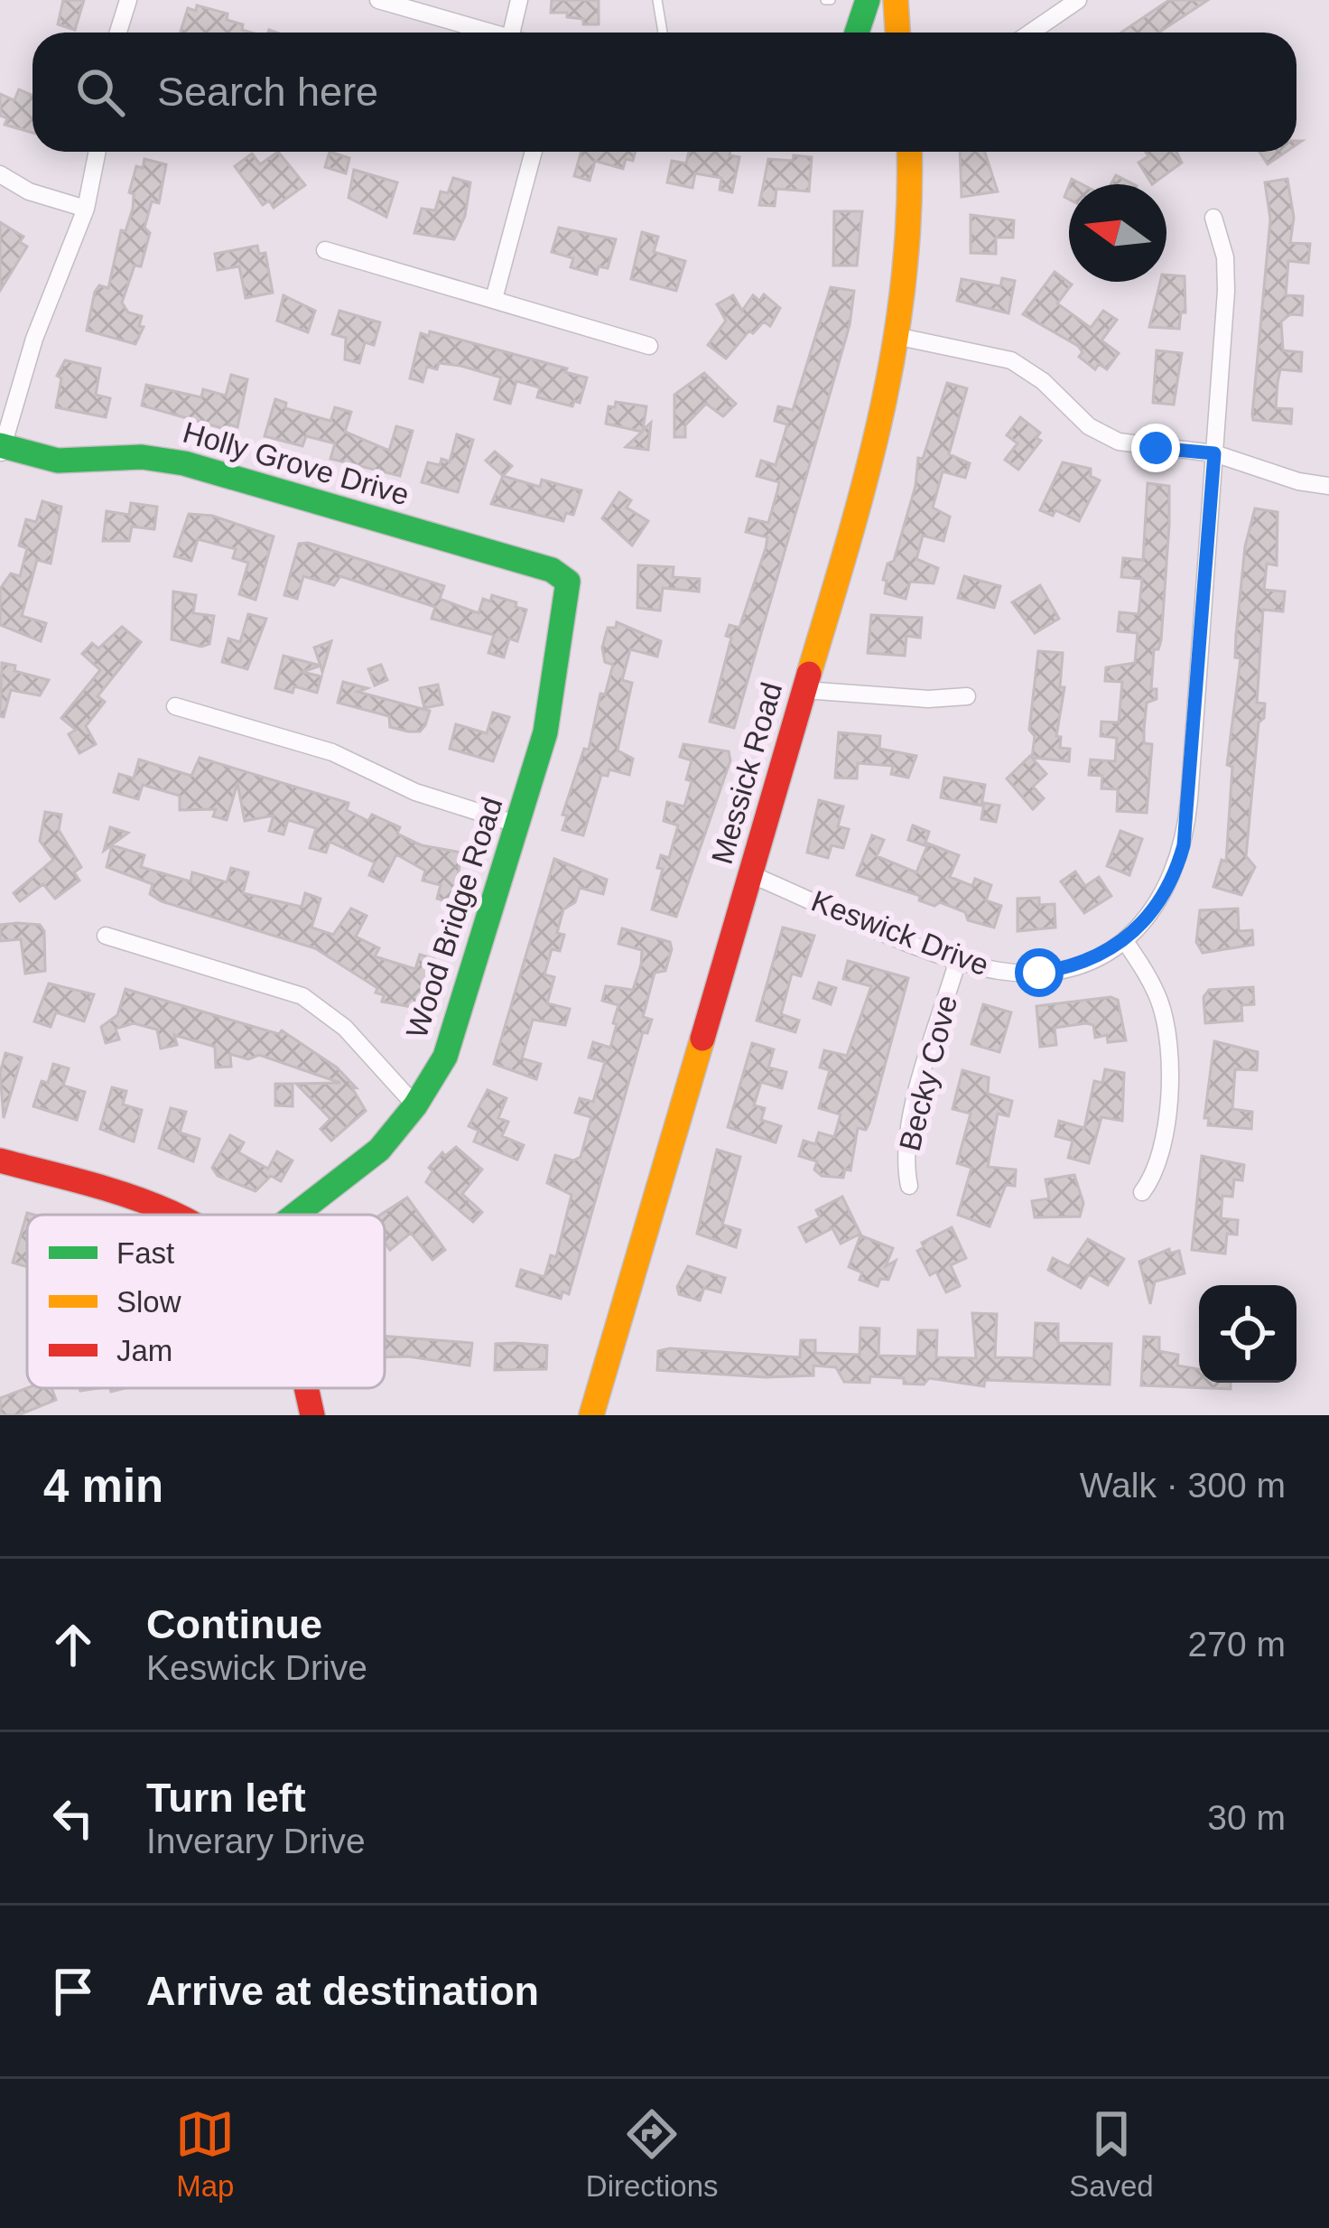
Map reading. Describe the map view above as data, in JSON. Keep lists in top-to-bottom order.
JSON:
{
  "streets": {
    "street": [
      "Holly Grove Drive",
      "Messick Road",
      "Wood Bridge Road",
      "Keswick Drive",
      "Becky Cove"
    ]
  },
  "crossings": [
    ["Holly Grove Drive", "Wood Bridge Road"],
    ["Messick Road", "Keswick Drive"],
    ["Keswick Drive", "Becky Cove"]
  ],
  "legend": ["Fast", "Slow", "Jam"],
  "north": "left",
  "page": {
    "search": "Search here",
    "heading": ["4 min", "Walk · 300 m"],
    "list": [
      ["Continue", "Keswick Drive", "270 m"],
      ["Turn left", "Inverary Drive", "30 m"],
      "Arrive at destination"
    ],
    "nav": ["Map", "Directions", "Saved"]
  }
}
